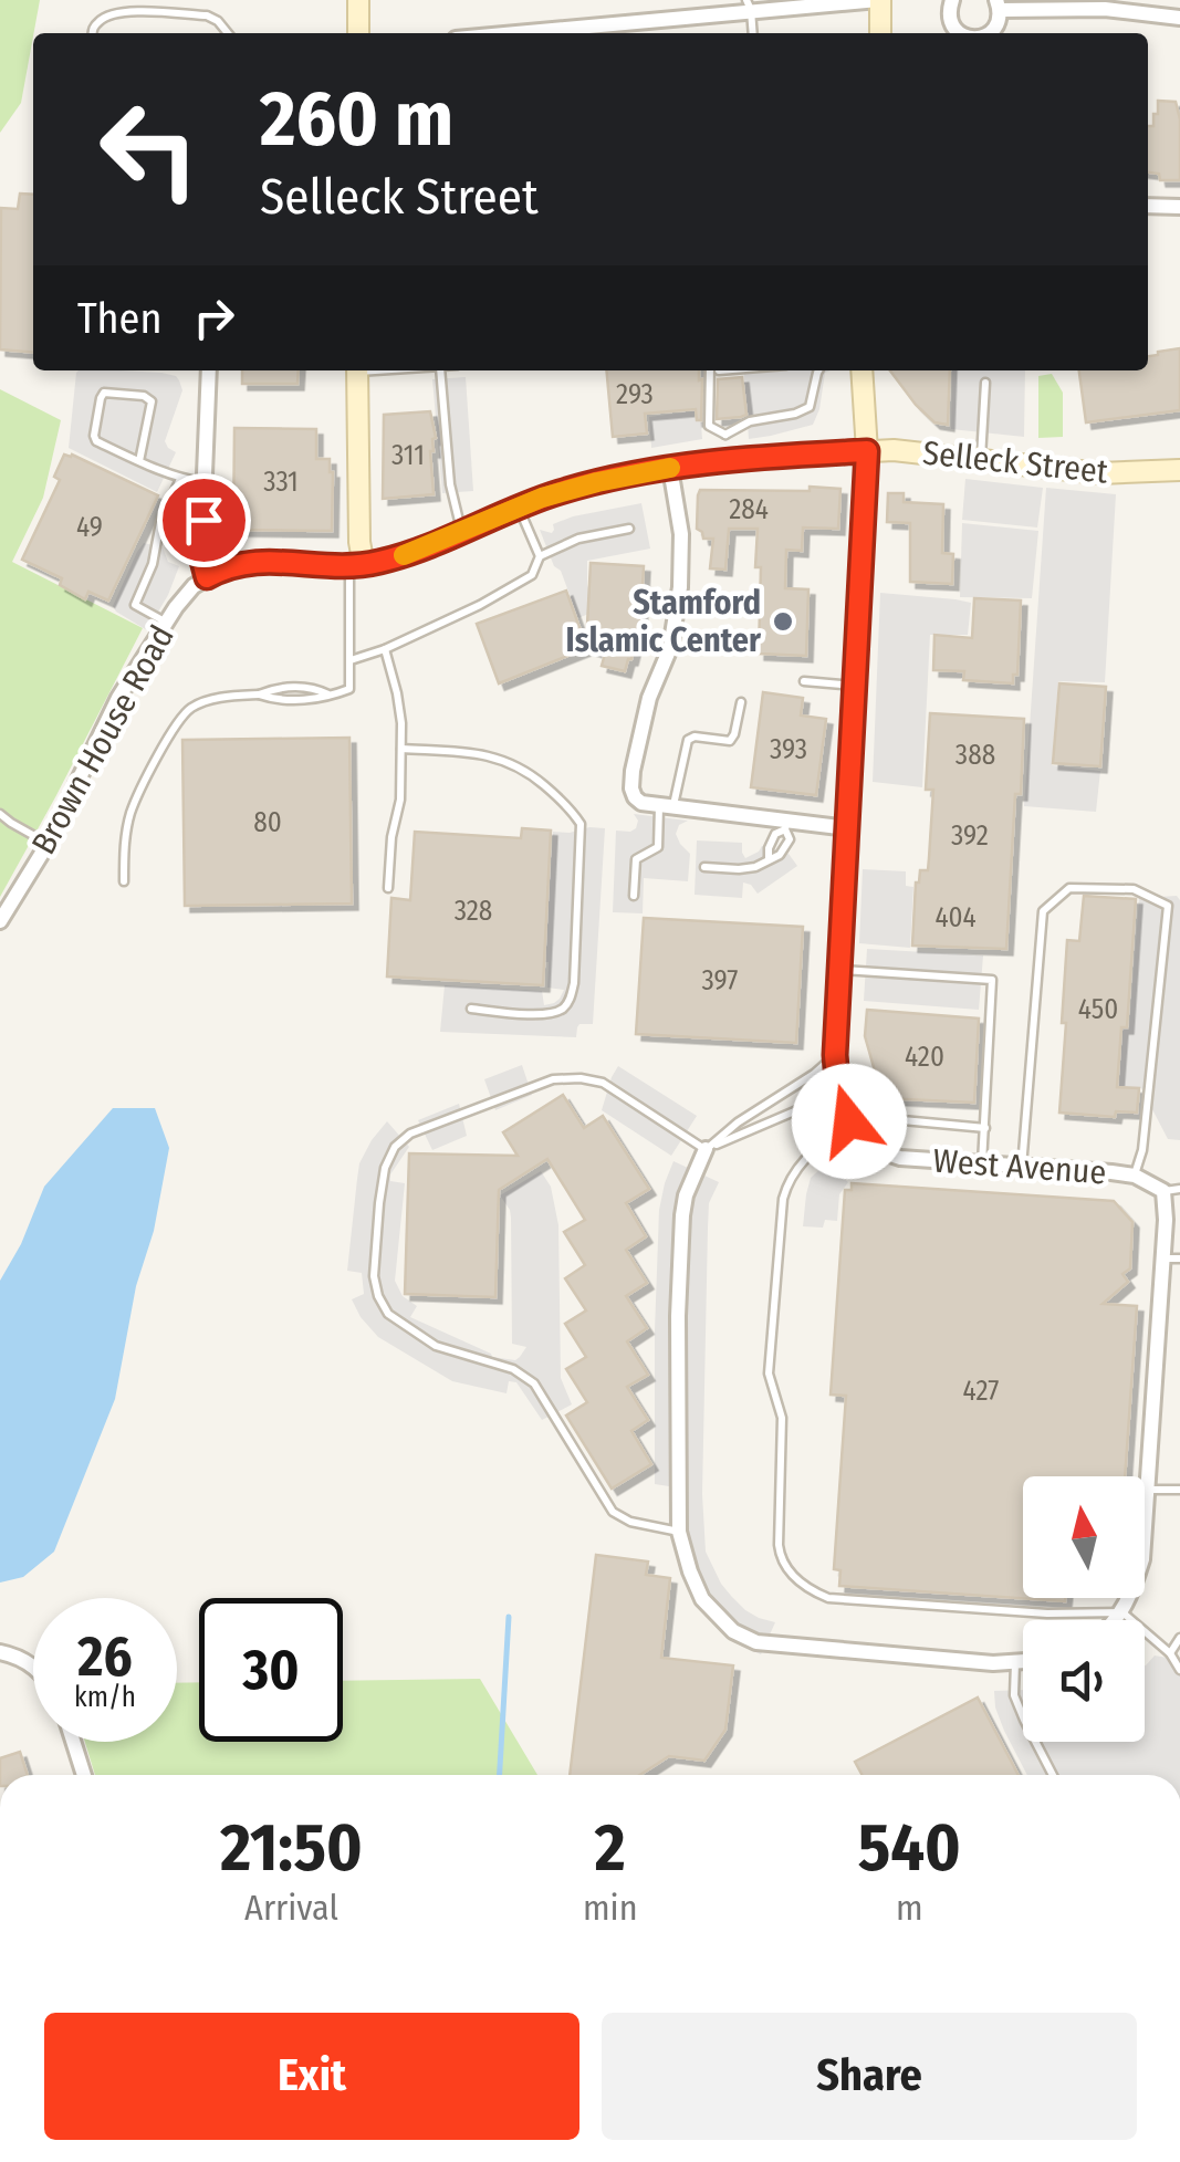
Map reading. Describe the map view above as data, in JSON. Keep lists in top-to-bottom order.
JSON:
{
  "streets": {
    "street": ["Selleck Street", "Brown House Road", "West Avenue"]
  },
  "crossings": [
    ["Selleck Street", "Brown House Road"],
    ["Selleck Street", "West Avenue"]
  ],
  "places": ["Stamford Islamic Center"],
  "house_numbers": [
    "293",
    "311",
    "331",
    "284",
    "49",
    "393",
    "388",
    "80",
    "392",
    "328",
    "404",
    "397",
    "450",
    "420",
    "427"
  ],
  "north": "top",
  "page": {
    "turn": ["260 m", "Selleck Street"],
    "then": "Then",
    "speed": "26 km/h",
    "limit": "30",
    "eta": [
      "21:50",
      "Arrival",
      "2",
      "min",
      "540",
      "m"
    ],
    "buttons": ["Exit", "Share"]
  }
}
